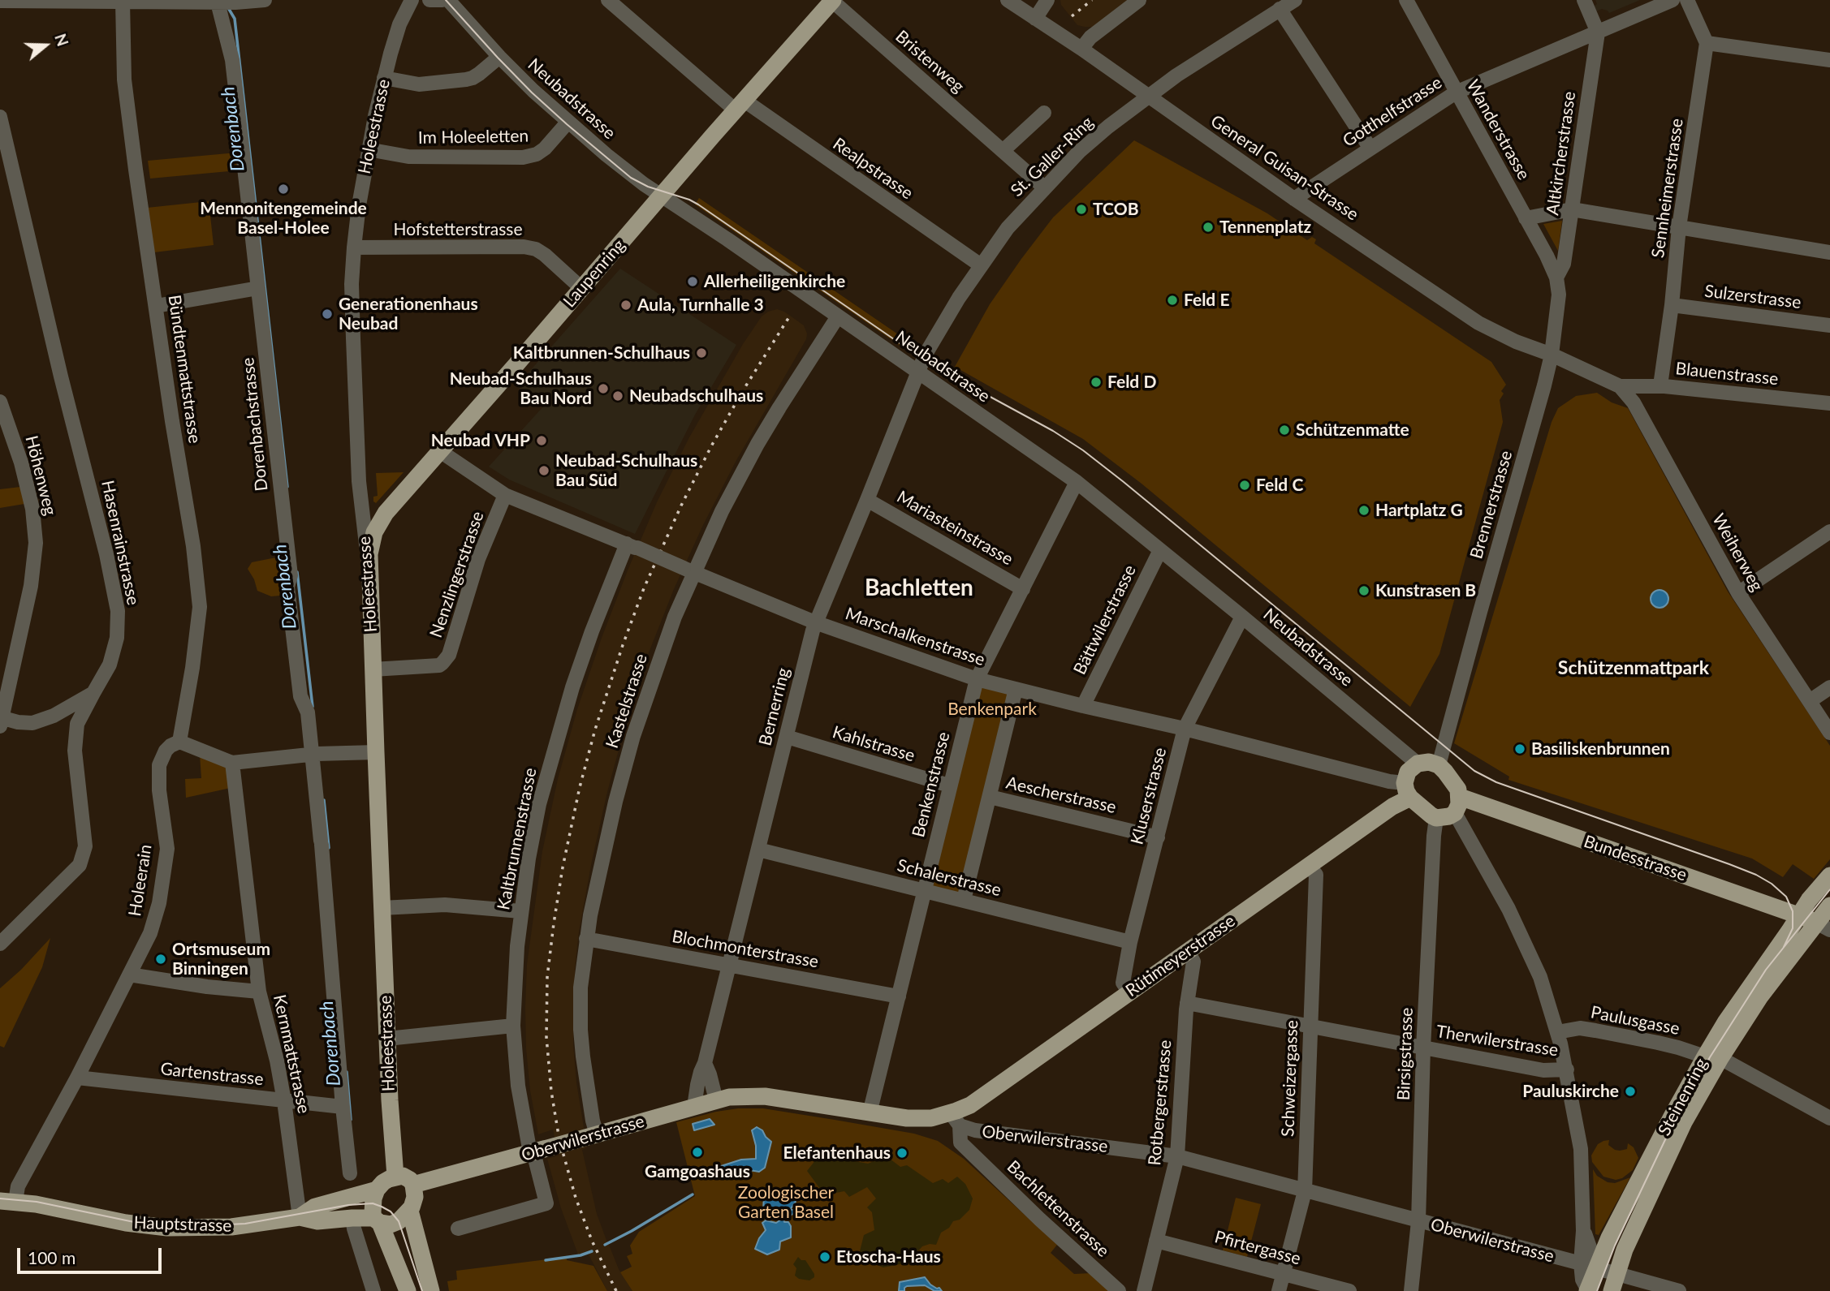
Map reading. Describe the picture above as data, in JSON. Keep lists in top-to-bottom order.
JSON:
{
  "streets": {
    "main road": [
      "Holeestrasse",
      "Laupenring",
      "Bundesstrasse",
      "Rütimeyerstrasse",
      "Steinenring",
      "Oberwilerstrasse",
      "Hauptstrasse"
    ],
    "street": [
      "Bristenweg",
      "Neubadstrasse",
      "Gotthelfstrasse",
      "Wanderstrasse",
      "Im Holeeletten",
      "Altkircherstrasse",
      "St. Galler-Ring",
      "General Guisan-Strasse",
      "Realpstrasse",
      "Sennheimerstrasse",
      "Hofstetterstrasse",
      "Sulzerstrasse",
      "Bündtenmattstrasse",
      "Blauenstrasse",
      "Dorenbachstrasse",
      "Höhenweg",
      "Brennerstrasse",
      "Mariasteinstrasse",
      "Hasenrainstrasse",
      "Weiherweg",
      "Nenzlingerstrasse",
      "Bättwilerstrasse",
      "Marschalkenstrasse",
      "Kastelstrasse",
      "Bernerring",
      "Kahlstrasse",
      "Benkenstrasse",
      "Aescherstrasse",
      "Kluserstrasse",
      "Kaltbrunnenstrasse",
      "Schalerstrasse",
      "Holeerain",
      "Blochmonterstrasse",
      "Paulusgasse",
      "Therwilerstrasse",
      "Kernmattstrasse",
      "Birsigstrasse",
      "Gartenstrasse",
      "Schweizergasse",
      "Rotbergerstrasse",
      "Bachlettenstrasse",
      "Pfirtergasse"
    ]
  },
  "crossings": [
    ["Bristenweg", "St. Galler-Ring"],
    ["Bristenweg", "Laupenring"],
    ["Neubadstrasse", "Im Holeeletten"],
    ["Neubadstrasse", "St. Galler-Ring"],
    ["Neubadstrasse", "Laupenring"],
    ["Neubadstrasse", "Brennerstrasse"],
    ["Neubadstrasse", "Bättwilerstrasse"],
    ["Neubadstrasse", "Marschalkenstrasse"],
    ["Neubadstrasse", "Kastelstrasse"],
    ["Neubadstrasse", "Bernerring"],
    ["Neubadstrasse", "Benkenstrasse"],
    ["Neubadstrasse", "Kluserstrasse"],
    ["Neubadstrasse", "Bundesstrasse"],
    ["Neubadstrasse", "Rütimeyerstrasse"],
    ["Neubadstrasse", "Birsigstrasse"],
    ["Gotthelfstrasse", "Wanderstrasse"],
    ["Gotthelfstrasse", "Altkircherstrasse"],
    ["Gotthelfstrasse", "General Guisan-Strasse"],
    ["Holeestrasse", "Im Holeeletten"],
    ["Holeestrasse", "Hofstetterstrasse"],
    ["Holeestrasse", "Laupenring"],
    ["Holeestrasse", "Nenzlingerstrasse"],
    ["Holeestrasse", "Oberwilerstrasse"],
    ["Holeestrasse", "Hauptstrasse"],
    ["Wanderstrasse", "Altkircherstrasse"],
    ["Wanderstrasse", "Brennerstrasse"],
    ["Altkircherstrasse", "Brennerstrasse"],
    ["St. Galler-Ring", "General Guisan-Strasse"],
    ["St. Galler-Ring", "Realpstrasse"],
    ["St. Galler-Ring", "Bernerring"],
    ["General Guisan-Strasse", "Blauenstrasse"],
    ["General Guisan-Strasse", "Brennerstrasse"],
    ["General Guisan-Strasse", "Weiherweg"],
    ["Realpstrasse", "Laupenring"],
    ["Sennheimerstrasse", "Sulzerstrasse"],
    ["Sennheimerstrasse", "Blauenstrasse"],
    ["Hofstetterstrasse", "Laupenring"],
    ["Laupenring", "Marschalkenstrasse"],
    ["Bündtenmattstrasse", "Holeerain"],
    ["Blauenstrasse", "Weiherweg"],
    ["Dorenbachstrasse", "Gartenstrasse"],
    ["Brennerstrasse", "Marschalkenstrasse"],
    ["Brennerstrasse", "Bundesstrasse"],
    ["Brennerstrasse", "Rütimeyerstrasse"],
    ["Brennerstrasse", "Birsigstrasse"],
    ["Mariasteinstrasse", "Bernerring"],
    ["Mariasteinstrasse", "Benkenstrasse"],
    ["Nenzlingerstrasse", "Marschalkenstrasse"],
    ["Bättwilerstrasse", "Marschalkenstrasse"],
    ["Marschalkenstrasse", "Kastelstrasse"],
    ["Marschalkenstrasse", "Bernerring"],
    ["Marschalkenstrasse", "Benkenstrasse"],
    ["Marschalkenstrasse", "Kluserstrasse"],
    ["Marschalkenstrasse", "Kaltbrunnenstrasse"],
    ["Marschalkenstrasse", "Bundesstrasse"],
    ["Marschalkenstrasse", "Rütimeyerstrasse"],
    ["Marschalkenstrasse", "Birsigstrasse"],
    ["Kastelstrasse", "Blochmonterstrasse"],
    ["Kastelstrasse", "Oberwilerstrasse"],
    ["Bernerring", "Kahlstrasse"],
    ["Bernerring", "Schalerstrasse"],
    ["Bernerring", "Blochmonterstrasse"],
    ["Bernerring", "Oberwilerstrasse"],
    ["Kahlstrasse", "Benkenstrasse"],
    ["Benkenstrasse", "Schalerstrasse"],
    ["Benkenstrasse", "Blochmonterstrasse"],
    ["Benkenstrasse", "Oberwilerstrasse"],
    ["Aescherstrasse", "Kluserstrasse"],
    ["Kluserstrasse", "Schalerstrasse"],
    ["Kluserstrasse", "Rütimeyerstrasse"],
    ["Kaltbrunnenstrasse", "Oberwilerstrasse"],
    ["Bundesstrasse", "Rütimeyerstrasse"],
    ["Bundesstrasse", "Birsigstrasse"],
    ["Bundesstrasse", "Steinenring"],
    ["Holeerain", "Gartenstrasse"],
    ["Holeerain", "Hauptstrasse"],
    ["Rütimeyerstrasse", "Birsigstrasse"],
    ["Rütimeyerstrasse", "Schweizergasse"],
    ["Rütimeyerstrasse", "Rotbergerstrasse"],
    ["Rütimeyerstrasse", "Oberwilerstrasse"],
    ["Rütimeyerstrasse", "Bachlettenstrasse"],
    ["Paulusgasse", "Steinenring"],
    ["Therwilerstrasse", "Birsigstrasse"],
    ["Therwilerstrasse", "Schweizergasse"],
    ["Therwilerstrasse", "Rotbergerstrasse"],
    ["Kernmattstrasse", "Gartenstrasse"],
    ["Kernmattstrasse", "Hauptstrasse"],
    ["Birsigstrasse", "Oberwilerstrasse"],
    ["Schweizergasse", "Oberwilerstrasse"],
    ["Schweizergasse", "Pfirtergasse"],
    ["Steinenring", "Oberwilerstrasse"],
    ["Rotbergerstrasse", "Oberwilerstrasse"],
    ["Rotbergerstrasse", "Pfirtergasse"],
    ["Oberwilerstrasse", "Bachlettenstrasse"],
    ["Oberwilerstrasse", "Hauptstrasse"]
  ],
  "districts": ["Bachletten", "Schützenmattpark"],
  "water": ["Dorenbach"],
  "parks": ["Benkenpark", "Zoologischer Garten Basel"],
  "places": [
    "Mennonitengemeinde Basel-Holee",
    "TCOB",
    "Tennenplatz",
    "Allerheiligenkirche",
    "Feld E",
    "Aula, Turnhalle 3",
    "Generationenhaus Neubad",
    "Kaltbrunnen-Schulhaus",
    "Feld D",
    "Neubad-Schulhaus Bau Nord",
    "Neubadschulhaus",
    "Schützenmatte",
    "Neubad VHP",
    "Neubad-Schulhaus Bau Süd",
    "Feld C",
    "Hartplatz G",
    "Kunstrasen B",
    "Basiliskenbrunnen",
    "Ortsmuseum Binningen",
    "Pauluskirche",
    "Gamgoashaus",
    "Elefantenhaus",
    "Etoscha-Haus"
  ],
  "scale_bar": "100 m",
  "north": "right"
}
